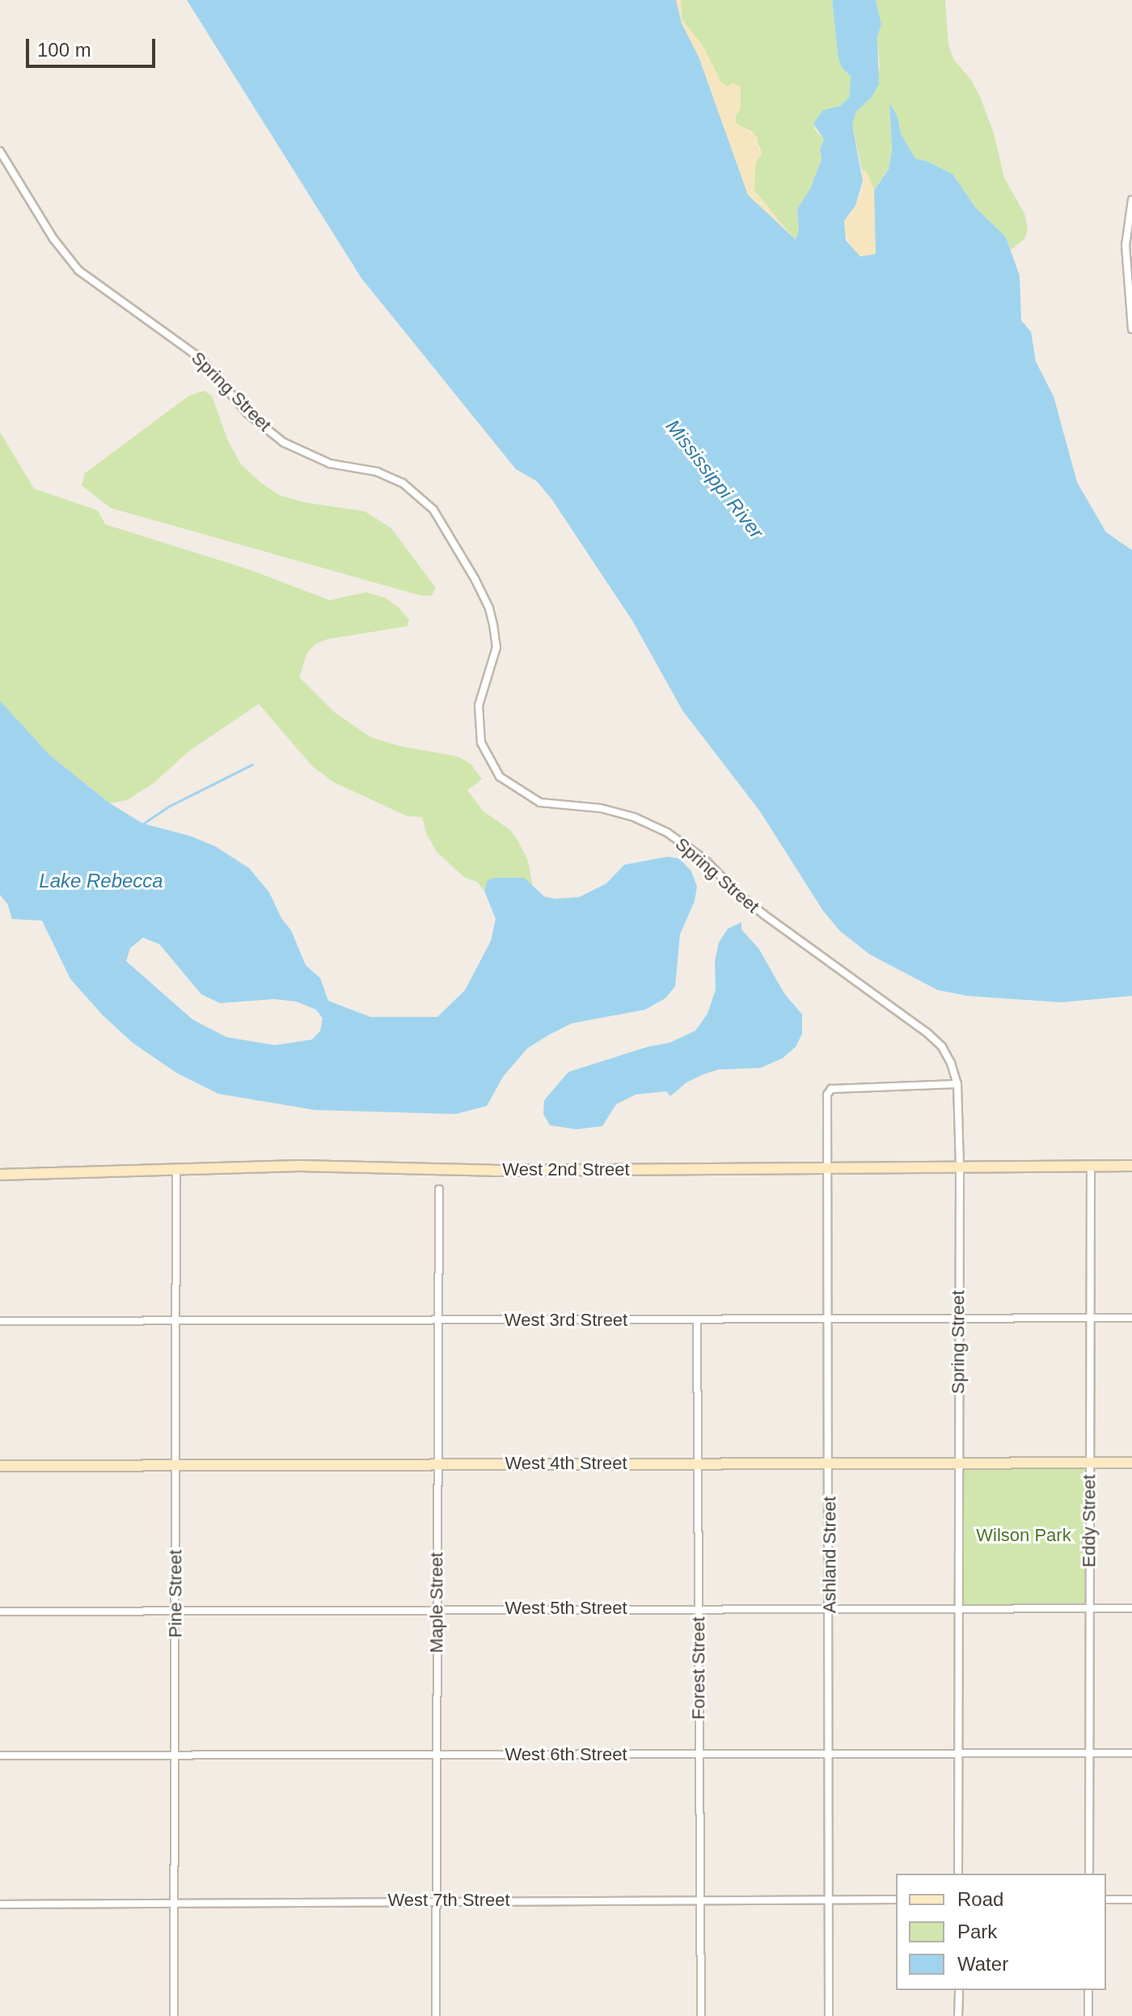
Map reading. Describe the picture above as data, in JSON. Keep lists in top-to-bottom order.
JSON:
{
  "streets": {
    "street": [
      "Spring Street",
      "West 2nd Street",
      "West 3rd Street",
      "West 4th Street",
      "Eddy Street",
      "Ashland Street",
      "Pine Street",
      "Maple Street",
      "West 5th Street",
      "Forest Street",
      "West 6th Street",
      "West 7th Street"
    ]
  },
  "crossings": [
    ["Spring Street", "West 2nd Street"],
    ["Spring Street", "West 3rd Street"],
    ["Spring Street", "West 4th Street"],
    ["Spring Street", "Ashland Street"],
    ["Spring Street", "West 5th Street"],
    ["Spring Street", "West 6th Street"],
    ["West 2nd Street", "Eddy Street"],
    ["West 2nd Street", "Ashland Street"],
    ["West 2nd Street", "Pine Street"],
    ["West 3rd Street", "Eddy Street"],
    ["West 3rd Street", "Ashland Street"],
    ["West 3rd Street", "Pine Street"],
    ["West 3rd Street", "Maple Street"],
    ["West 3rd Street", "Forest Street"],
    ["West 4th Street", "Eddy Street"],
    ["West 4th Street", "Ashland Street"],
    ["West 4th Street", "Pine Street"],
    ["West 4th Street", "Maple Street"],
    ["West 4th Street", "Forest Street"],
    ["Eddy Street", "West 5th Street"],
    ["Eddy Street", "West 6th Street"],
    ["Ashland Street", "West 5th Street"],
    ["Ashland Street", "West 6th Street"],
    ["Ashland Street", "West 7th Street"],
    ["Pine Street", "West 5th Street"],
    ["Pine Street", "West 6th Street"],
    ["Pine Street", "West 7th Street"],
    ["Maple Street", "West 5th Street"],
    ["Maple Street", "West 6th Street"],
    ["Maple Street", "West 7th Street"],
    ["West 5th Street", "Forest Street"],
    ["Forest Street", "West 6th Street"],
    ["Forest Street", "West 7th Street"]
  ],
  "water": ["Mississippi River", "Lake Rebecca"],
  "parks": ["Wilson Park"],
  "legend": ["Road", "Park", "Water"],
  "scale_bar": "100 m"
}
